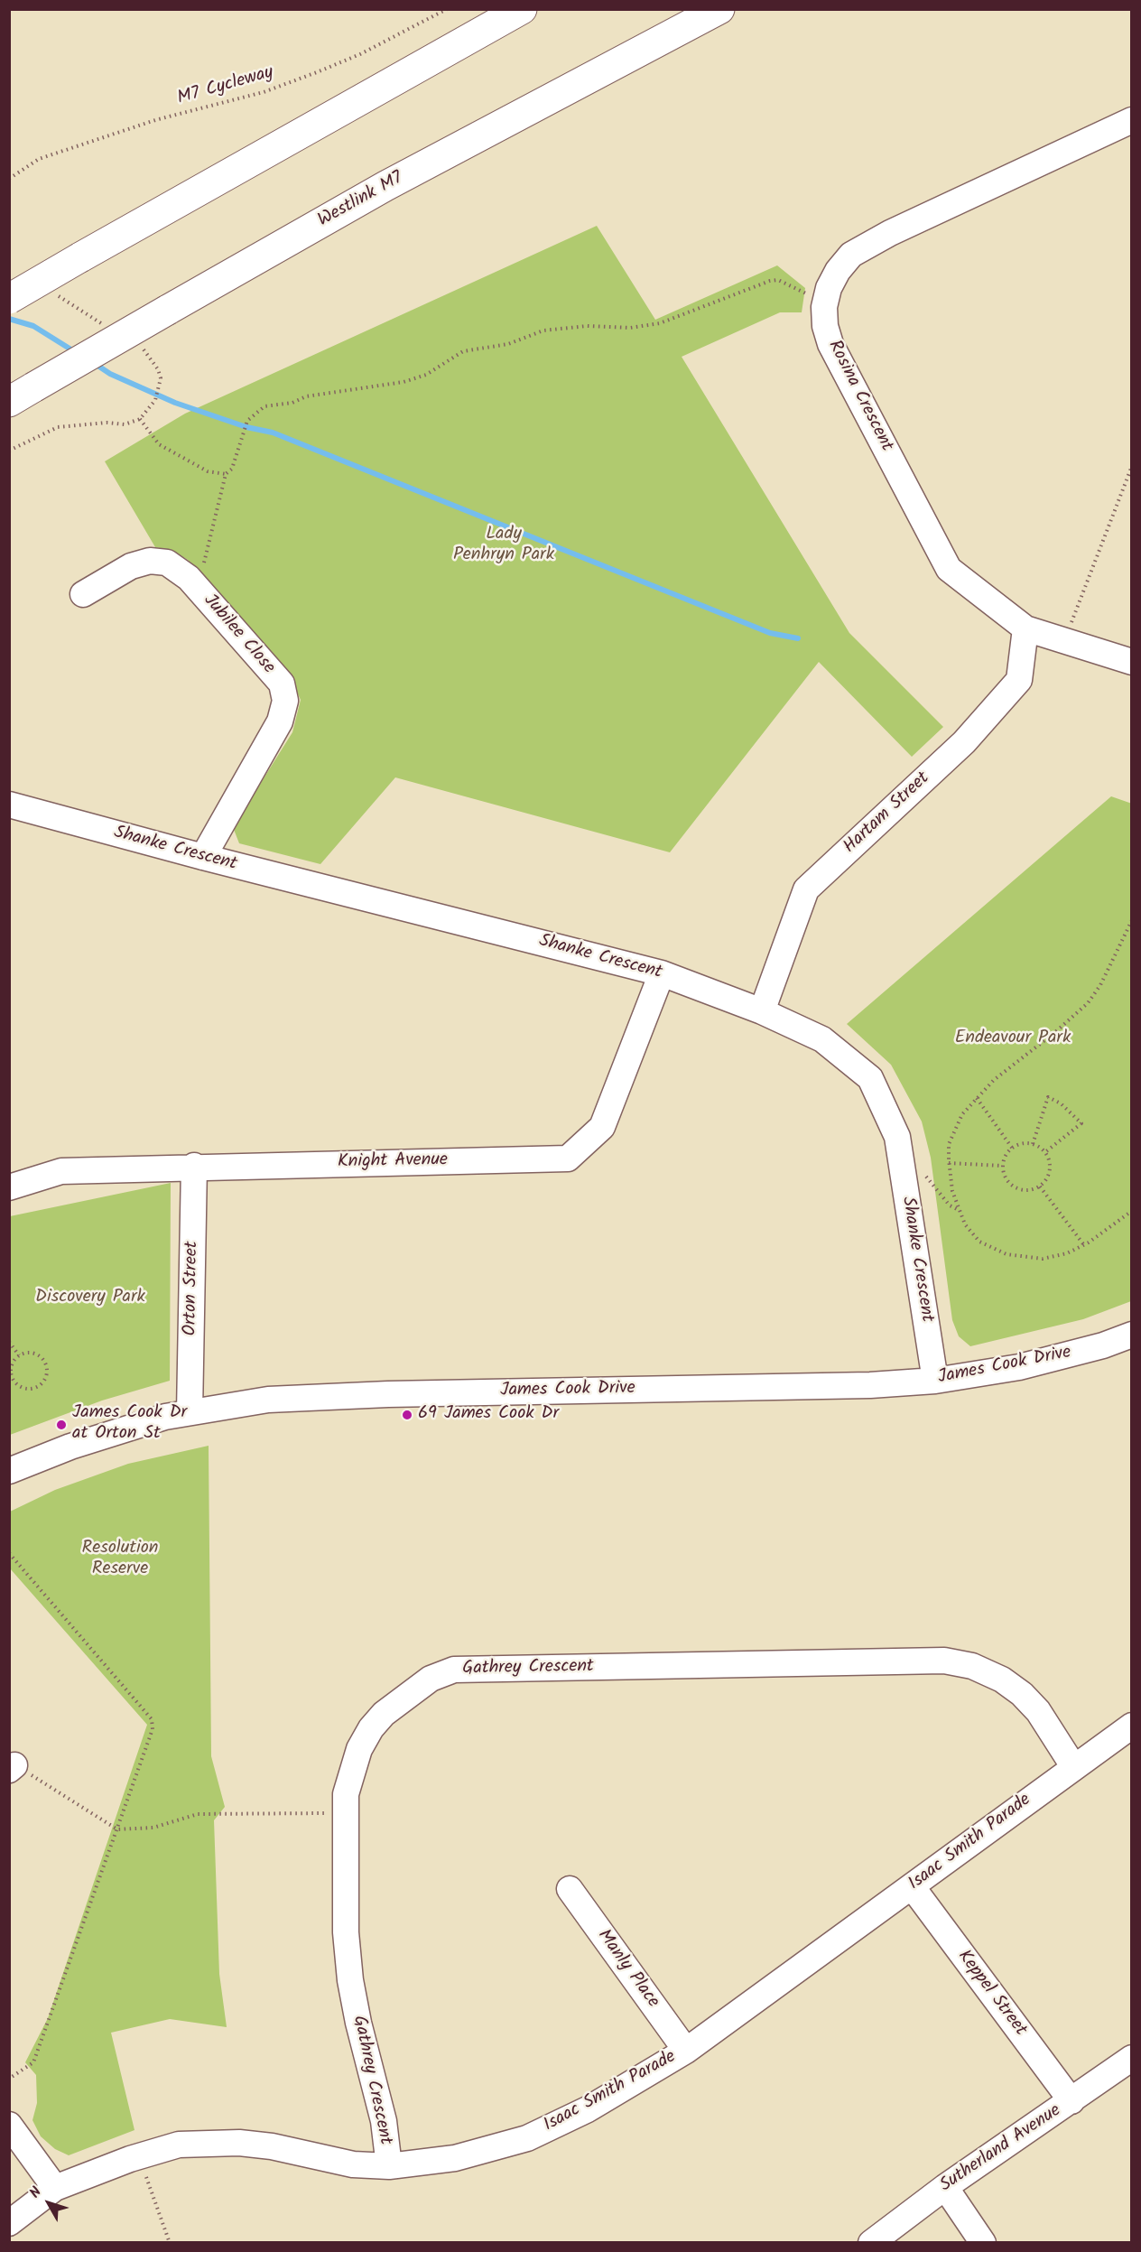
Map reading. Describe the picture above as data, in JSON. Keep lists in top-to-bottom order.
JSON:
{
  "streets": {
    "highway": ["Westlink M7"],
    "street": [
      "Rosina Crescent",
      "Jubilee Close",
      "Hartam Street",
      "Shanke Crescent",
      "Knight Avenue",
      "Orton Street",
      "James Cook Drive",
      "Gathrey Crescent",
      "Isaac Smith Parade",
      "Manly Place",
      "Keppel Street",
      "Sutherland Avenue"
    ],
    "path": ["M7 Cycleway"]
  },
  "crossings": [
    ["Rosina Crescent", "Hartam Street"],
    ["Jubilee Close", "Shanke Crescent"],
    ["Hartam Street", "Shanke Crescent"],
    ["Shanke Crescent", "Knight Avenue"],
    ["Shanke Crescent", "James Cook Drive"],
    ["Knight Avenue", "Orton Street"],
    ["Orton Street", "James Cook Drive"],
    ["Gathrey Crescent", "Isaac Smith Parade"],
    ["Isaac Smith Parade", "Manly Place"],
    ["Isaac Smith Parade", "Keppel Street"],
    ["Keppel Street", "Sutherland Avenue"]
  ],
  "parks": [
    "Lady Penhryn Park",
    "Endeavour Park",
    "Discovery Park",
    "Resolution Reserve"
  ],
  "places": ["69 James Cook Dr", "James Cook Dr at Orton St"],
  "north": "top left"
}
